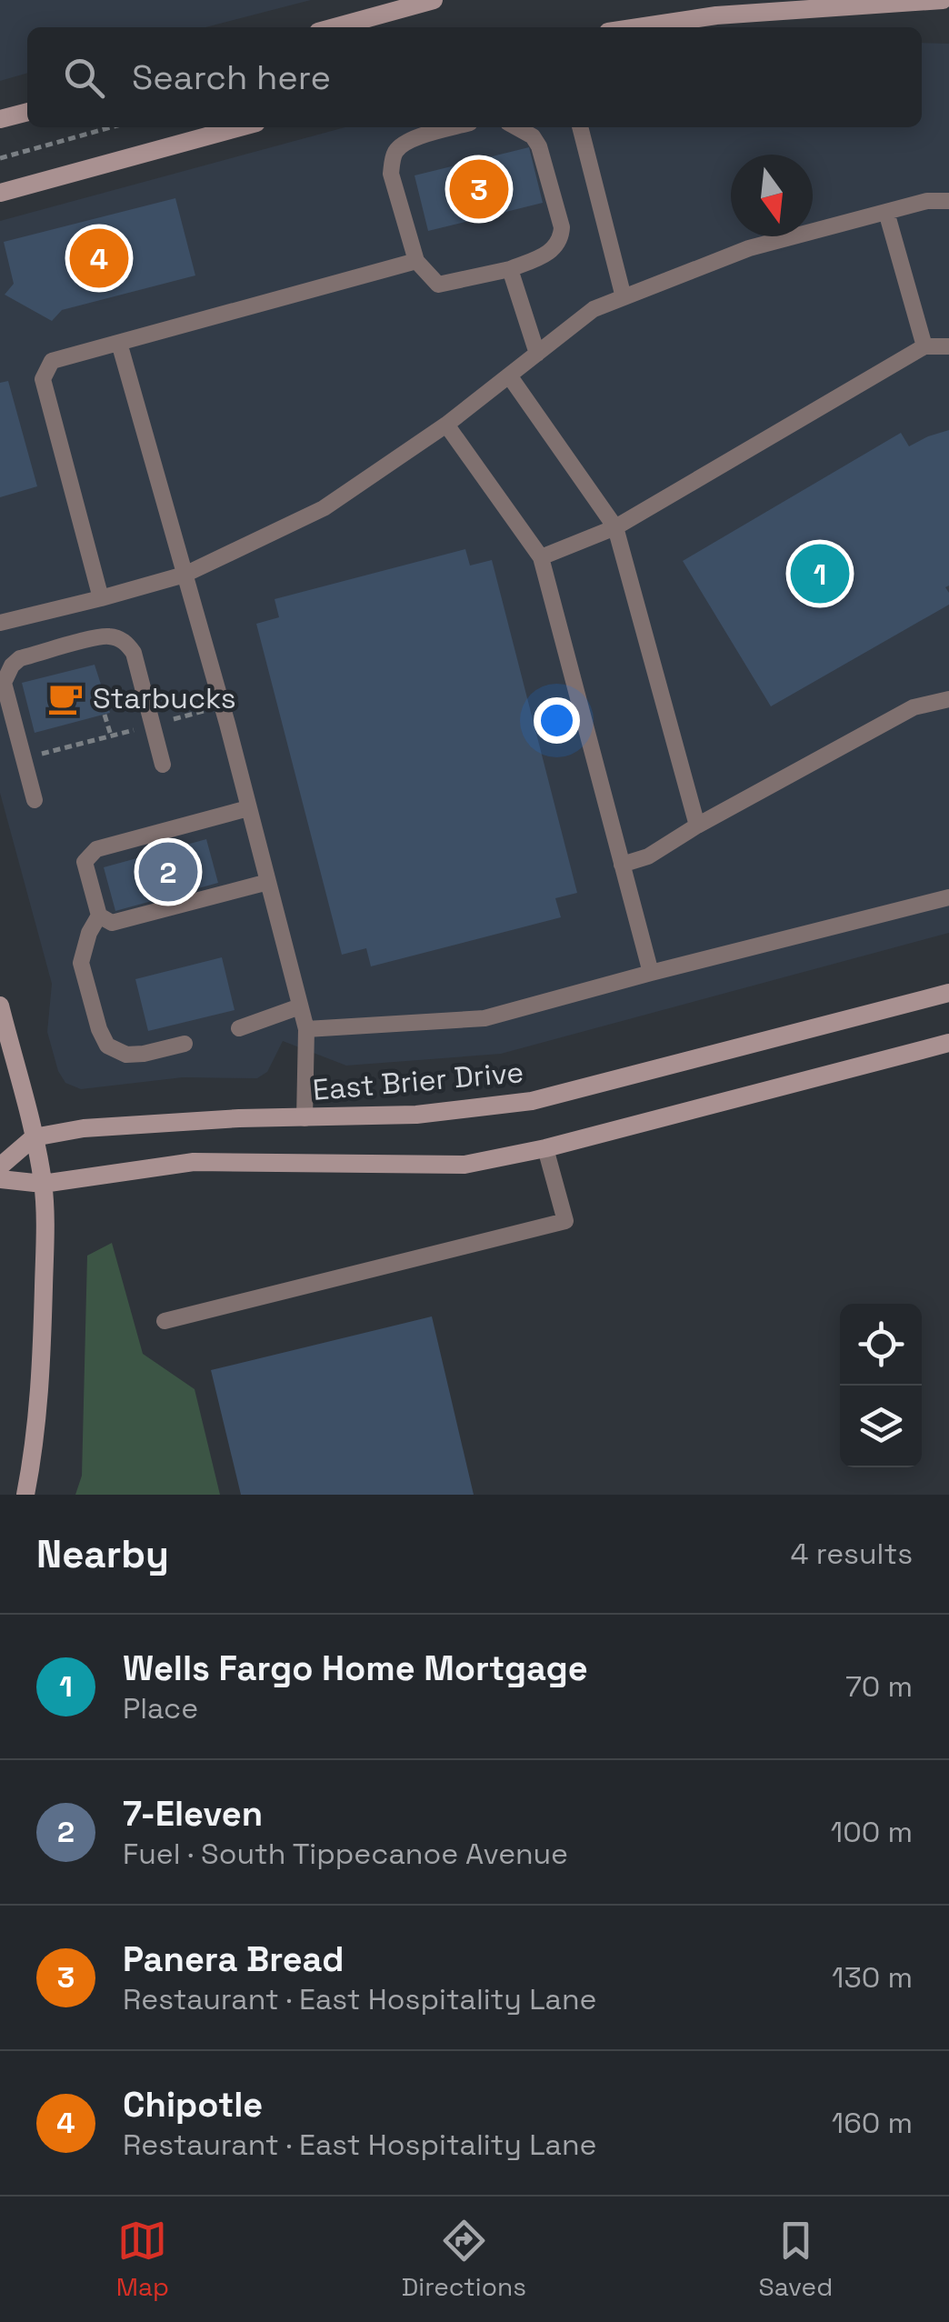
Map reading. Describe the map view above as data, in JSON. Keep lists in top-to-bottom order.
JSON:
{
  "streets": {
    "street": ["East Brier Drive"]
  },
  "places": {
    "cafe": ["Starbucks"]
  },
  "north": "bottom",
  "page": {
    "search": "Search here",
    "pins": [
      "3",
      "4",
      "1",
      "2"
    ],
    "heading": ["Nearby", "4 results"],
    "list": [
      {
        "mark": "1",
        "name": "Wells Fargo Home Mortgage",
        "note": "Place",
        "value": "70 m"
      },
      {
        "mark": "2",
        "name": "7-Eleven",
        "note": "Fuel · South Tippecanoe Avenue",
        "value": "100 m"
      },
      {
        "mark": "3",
        "name": "Panera Bread",
        "note": "Restaurant · East Hospitality Lane",
        "value": "130 m"
      },
      {
        "mark": "4",
        "name": "Chipotle",
        "note": "Restaurant · East Hospitality Lane",
        "value": "160 m"
      }
    ],
    "nav": ["Map", "Directions", "Saved"]
  }
}
